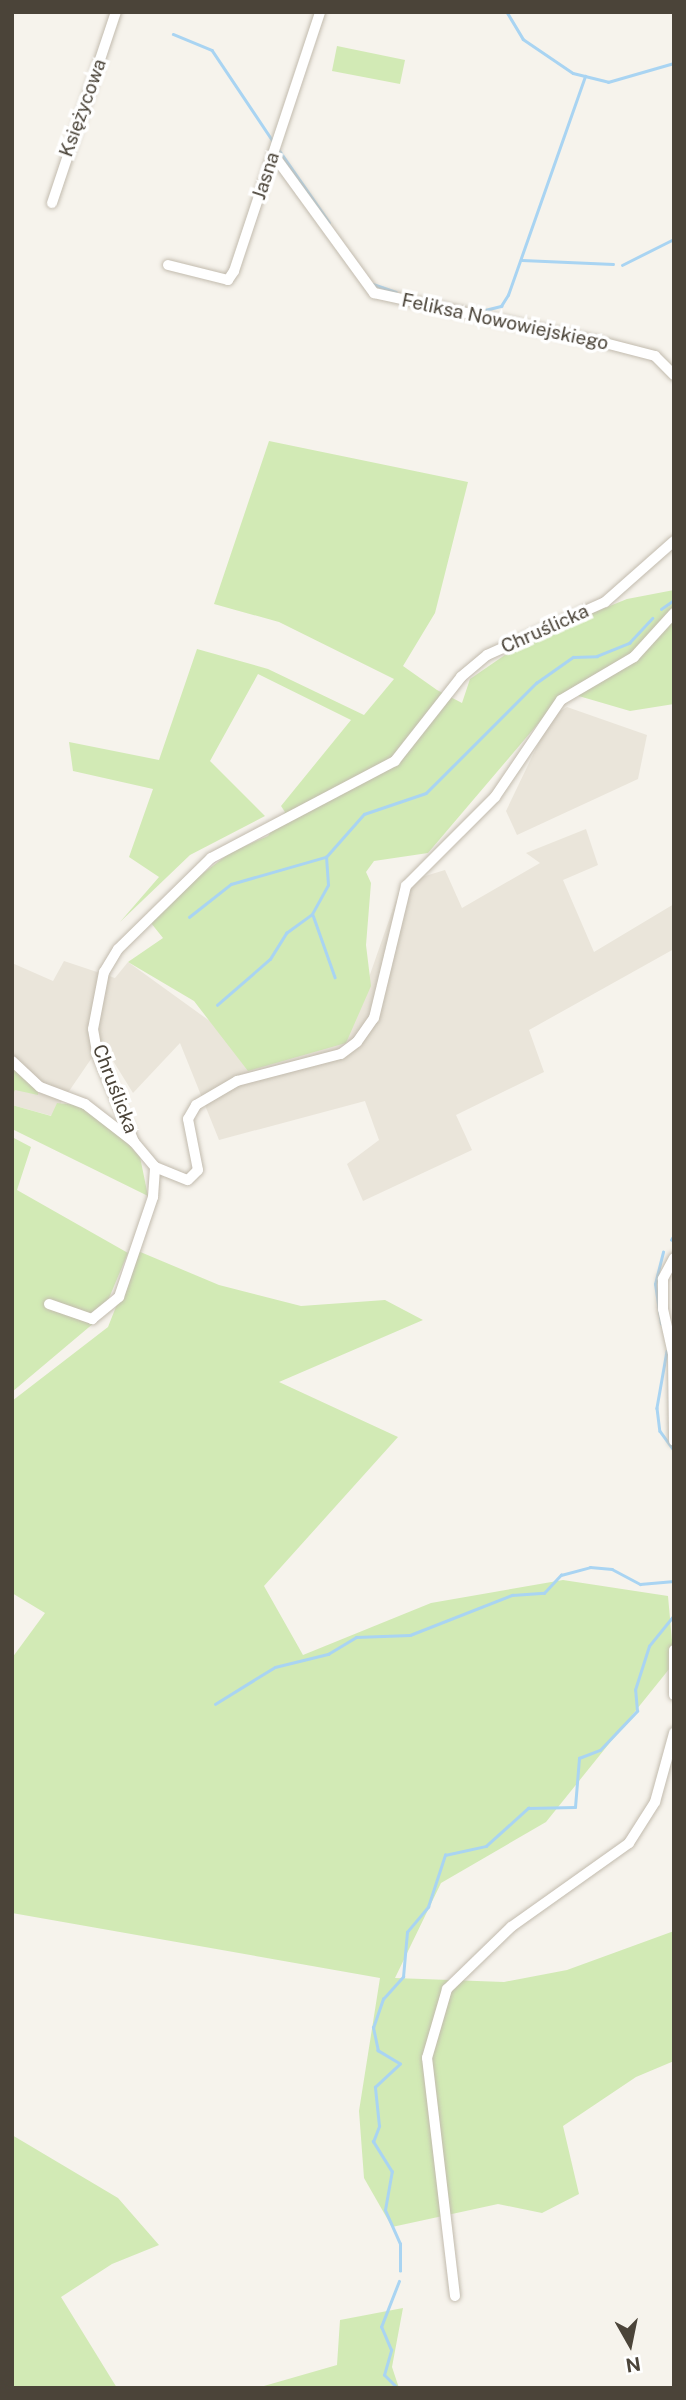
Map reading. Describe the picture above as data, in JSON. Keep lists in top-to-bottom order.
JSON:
{
  "streets": {
    "street": [
      "Księżycowa",
      "Jasna",
      "Feliksa Nowowiejskiego",
      "Chruślicka"
    ]
  },
  "crossings": [
    ["Jasna", "Feliksa Nowowiejskiego"]
  ],
  "north": "bottom"
}
